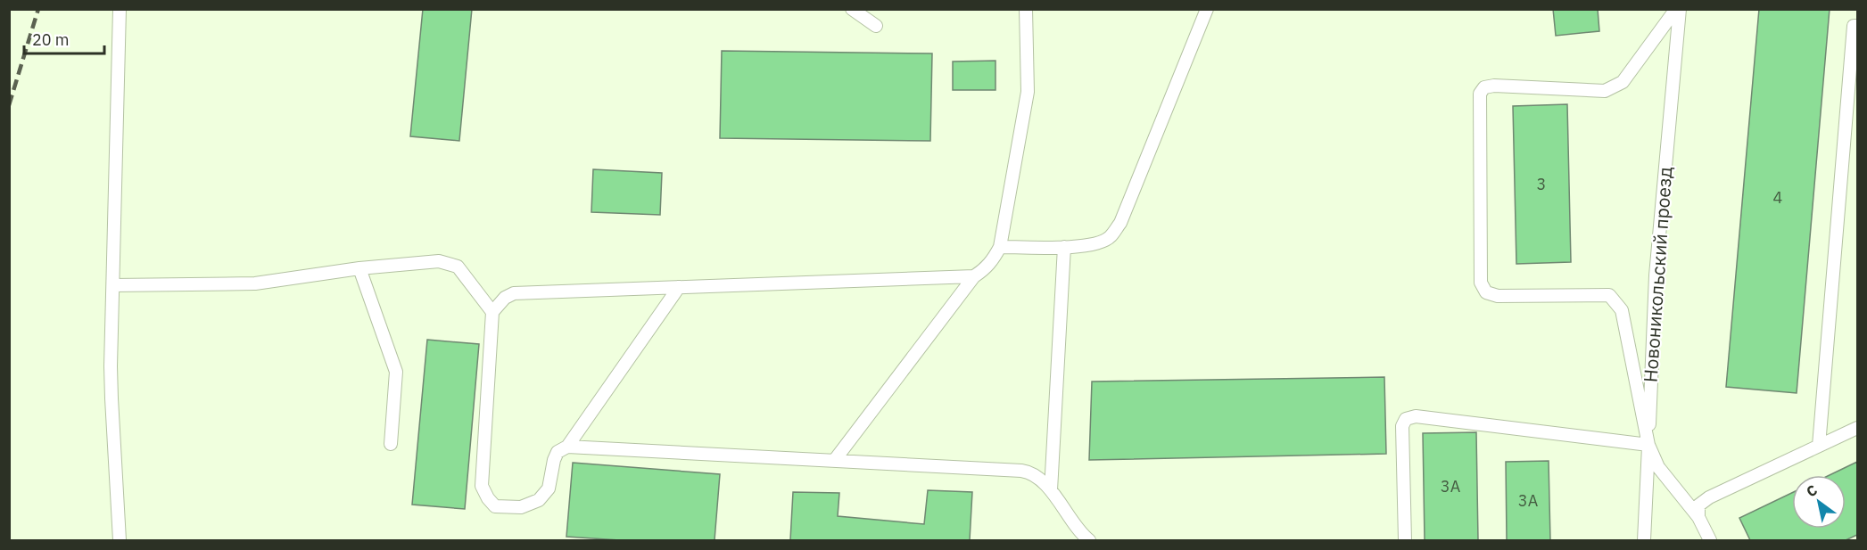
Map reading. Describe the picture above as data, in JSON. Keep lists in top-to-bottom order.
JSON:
{
  "streets": {
    "lane": ["Новоникольский проезд"]
  },
  "house_numbers": [
    "3",
    "4",
    "3А",
    "3А"
  ],
  "scale_bar": "20 m",
  "north": "top left"
}
